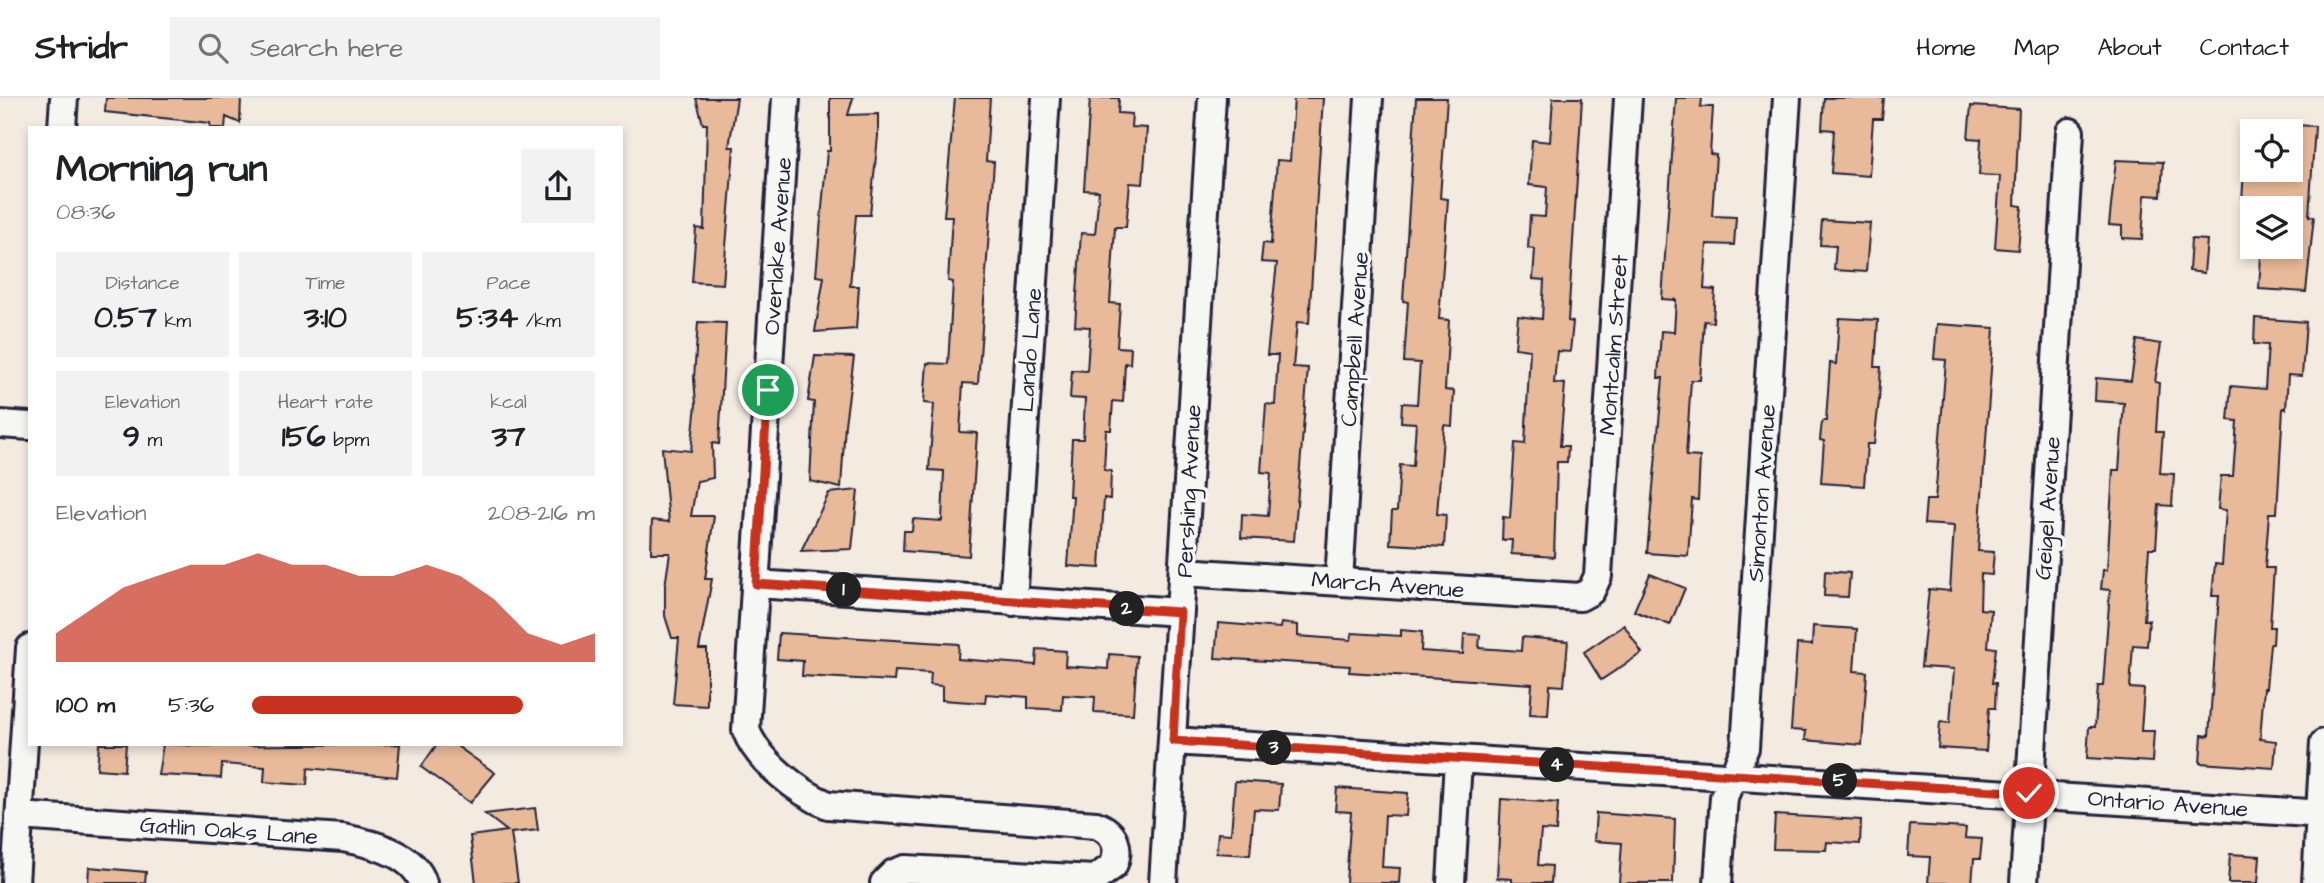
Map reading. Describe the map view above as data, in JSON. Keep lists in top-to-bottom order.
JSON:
{
  "streets": {
    "street": [
      "Overlake Avenue",
      "Campbell Avenue",
      "Montcalm Street",
      "Lando Lane",
      "Pershing Avenue",
      "Simonton Avenue",
      "Geigel Avenue",
      "March Avenue",
      "Ontario Avenue",
      "Gatlin Oaks Lane"
    ]
  },
  "crossings": [
    ["Campbell Avenue", "March Avenue"],
    ["Montcalm Street", "March Avenue"],
    ["Pershing Avenue", "March Avenue"],
    ["Pershing Avenue", "Ontario Avenue"],
    ["Simonton Avenue", "Ontario Avenue"],
    ["Geigel Avenue", "Ontario Avenue"]
  ],
  "page": {
    "header": "Stridr",
    "search": "Search here",
    "nav": [
      "Home",
      "Map",
      "About",
      "Contact"
    ],
    "heading": ["Morning run", "08:36"],
    "stats": [
      ["Distance", "0.57 km"],
      ["Time", "3:10"],
      ["Pace", "5:34 /km"],
      ["Elevation", "9 m"],
      ["Heart rate", "156 bpm"],
      ["kcal", "37"]
    ],
    "chart": ["Elevation", "208–216 m"],
    "pins": [
      "1",
      "2",
      "3",
      "4",
      "5"
    ],
    "list": [
      {
        "name": "100 m",
        "note": "5:36"
      }
    ]
  }
}
